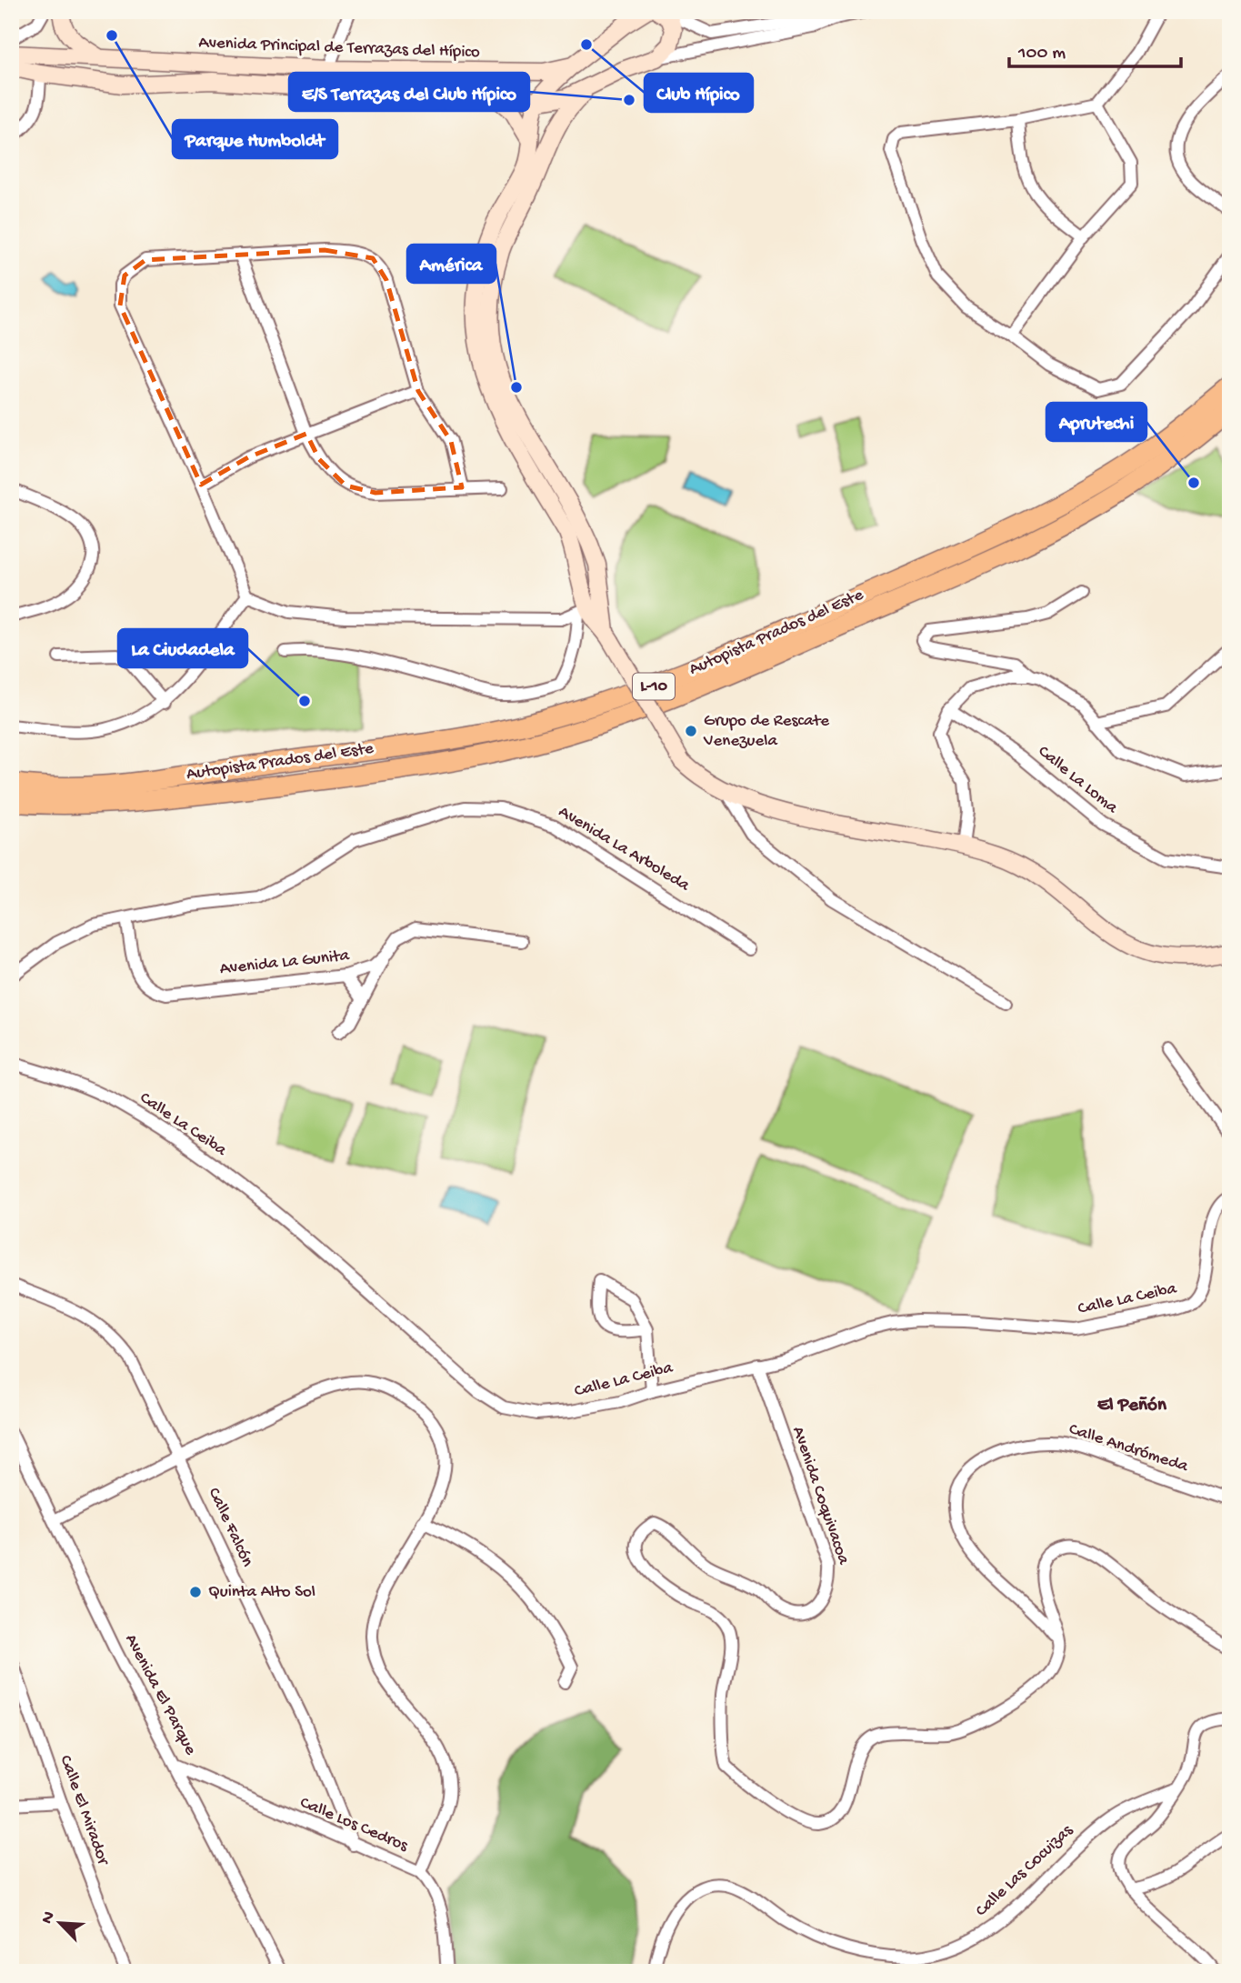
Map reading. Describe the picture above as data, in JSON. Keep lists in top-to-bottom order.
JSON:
{
  "streets": {
    "highway": ["Autopista Prados del Este", "L-10"],
    "street": [
      "Avenida Principal de Terrazas del Hípico",
      "Calle La Loma",
      "Avenida La Arboleda",
      "Avenida La Gunita",
      "Calle La Ceiba",
      "Calle Andrómeda",
      "Avenida Coquivacoa",
      "Calle Falcón",
      "Avenida El Parque",
      "Calle El Mirador",
      "Calle Los Cedros",
      "Calle Las Cocuizas"
    ]
  },
  "crossings": [
    ["Avenida La Arboleda", "Avenida La Gunita"],
    ["Calle La Ceiba", "Avenida Coquivacoa"],
    ["Calle Andrómeda", "Avenida Coquivacoa"],
    ["Calle Falcón", "Calle Los Cedros"],
    ["Avenida El Parque", "Calle Los Cedros"]
  ],
  "districts": ["El Peñón"],
  "places": [
    "Parque Humboldt",
    "Club Hípico",
    "E/S Terrazas del Club Hípico",
    "América",
    "Aprutechi",
    "La Ciudadela",
    "Grupo de Rescate Venezuela",
    "Quinta Alto Sol"
  ],
  "scale_bar": "100 m",
  "north": "top left"
}
